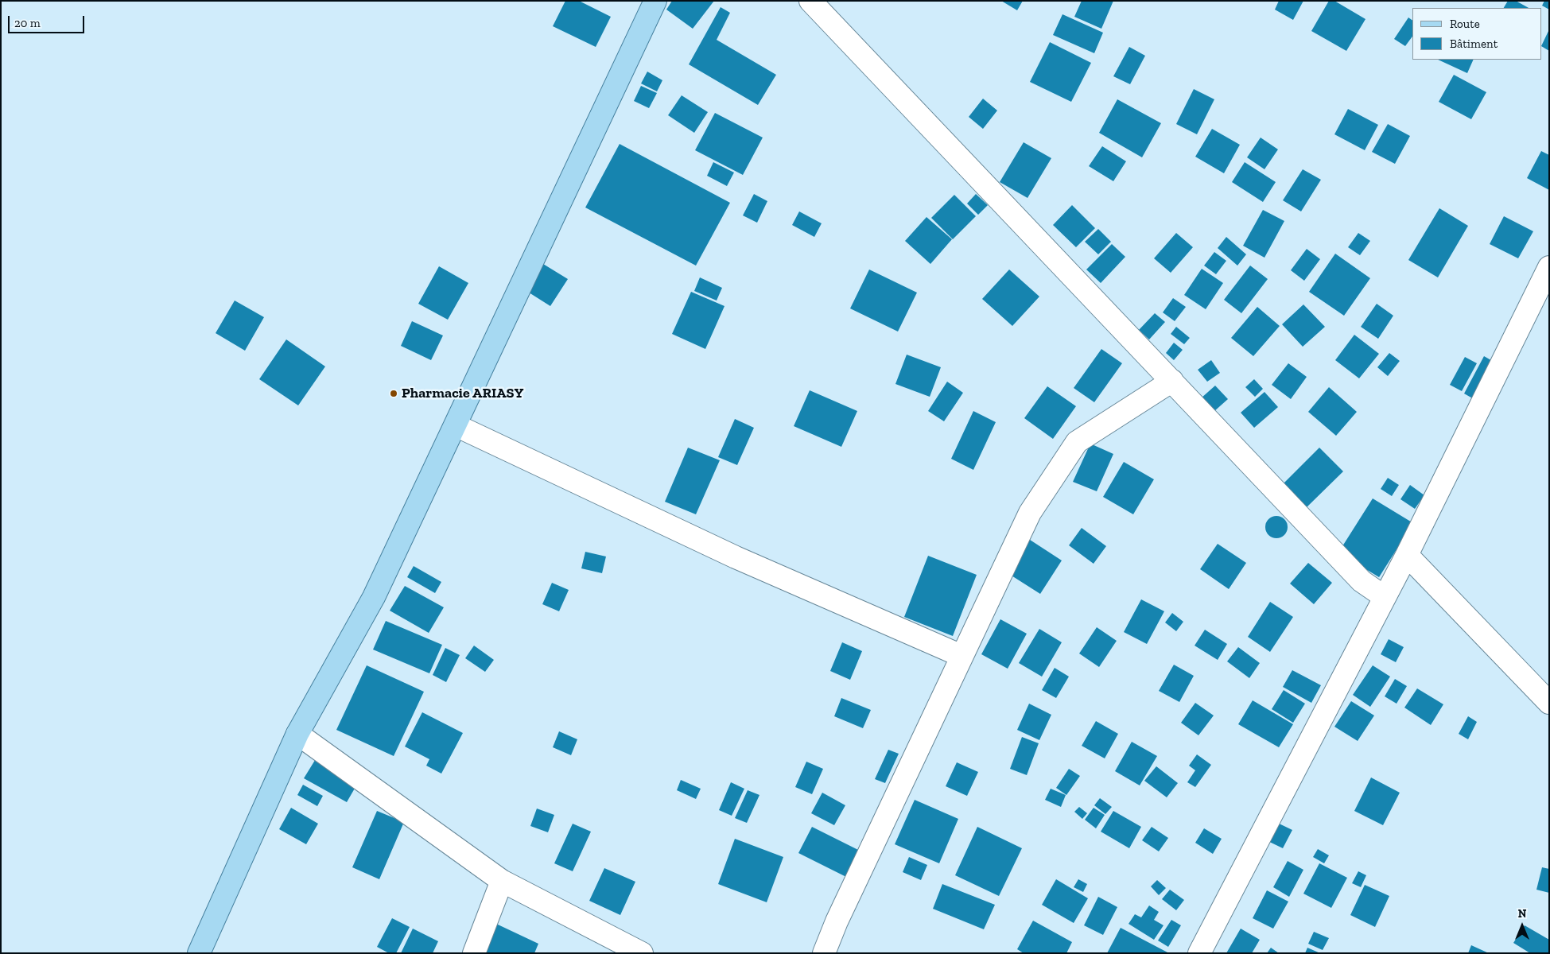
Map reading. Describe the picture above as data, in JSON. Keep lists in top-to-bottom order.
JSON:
{
  "places": ["Pharmacie ARIASY"],
  "legend": ["Route", "Bâtiment"],
  "scale_bar": "20 m",
  "north": "top"
}
